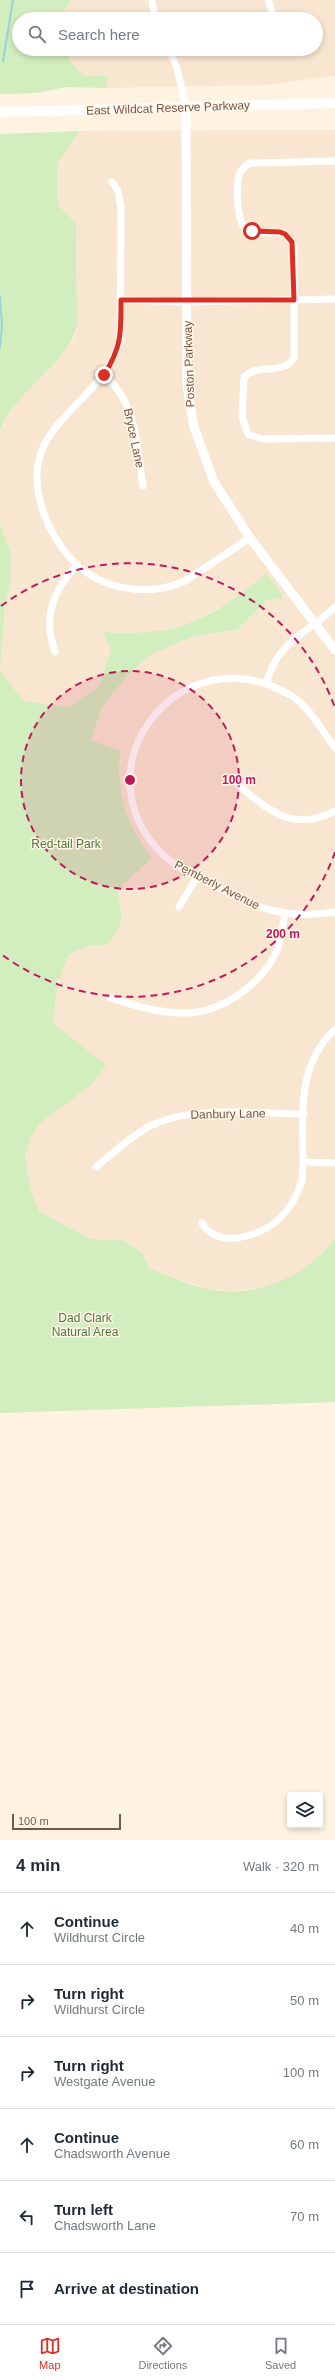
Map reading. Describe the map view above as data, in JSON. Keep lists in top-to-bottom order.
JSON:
{
  "streets": {
    "main road": ["East Wildcat Reserve Parkway"],
    "street": [
      "Poston Parkway",
      "Bryce Lane",
      "Pemberly Avenue",
      "Danbury Lane"
    ]
  },
  "crossings": [
    ["East Wildcat Reserve Parkway", "Poston Parkway"]
  ],
  "parks": ["Red-tail Park", "Dad Clark Natural Area"],
  "scale_bar": "100 m",
  "page": {
    "search": "Search here",
    "scale": "100 m",
    "heading": ["4 min", "Walk · 320 m"],
    "list": [
      ["Continue", "Wildhurst Circle", "40 m"],
      ["Turn right", "Wildhurst Circle", "50 m"],
      ["Turn right", "Westgate Avenue", "100 m"],
      ["Continue", "Chadsworth Avenue", "60 m"],
      ["Turn left", "Chadsworth Lane", "70 m"],
      "Arrive at destination"
    ],
    "nav": ["Map", "Directions", "Saved"]
  },
  "rings": ["100 m", "200 m"]
}
